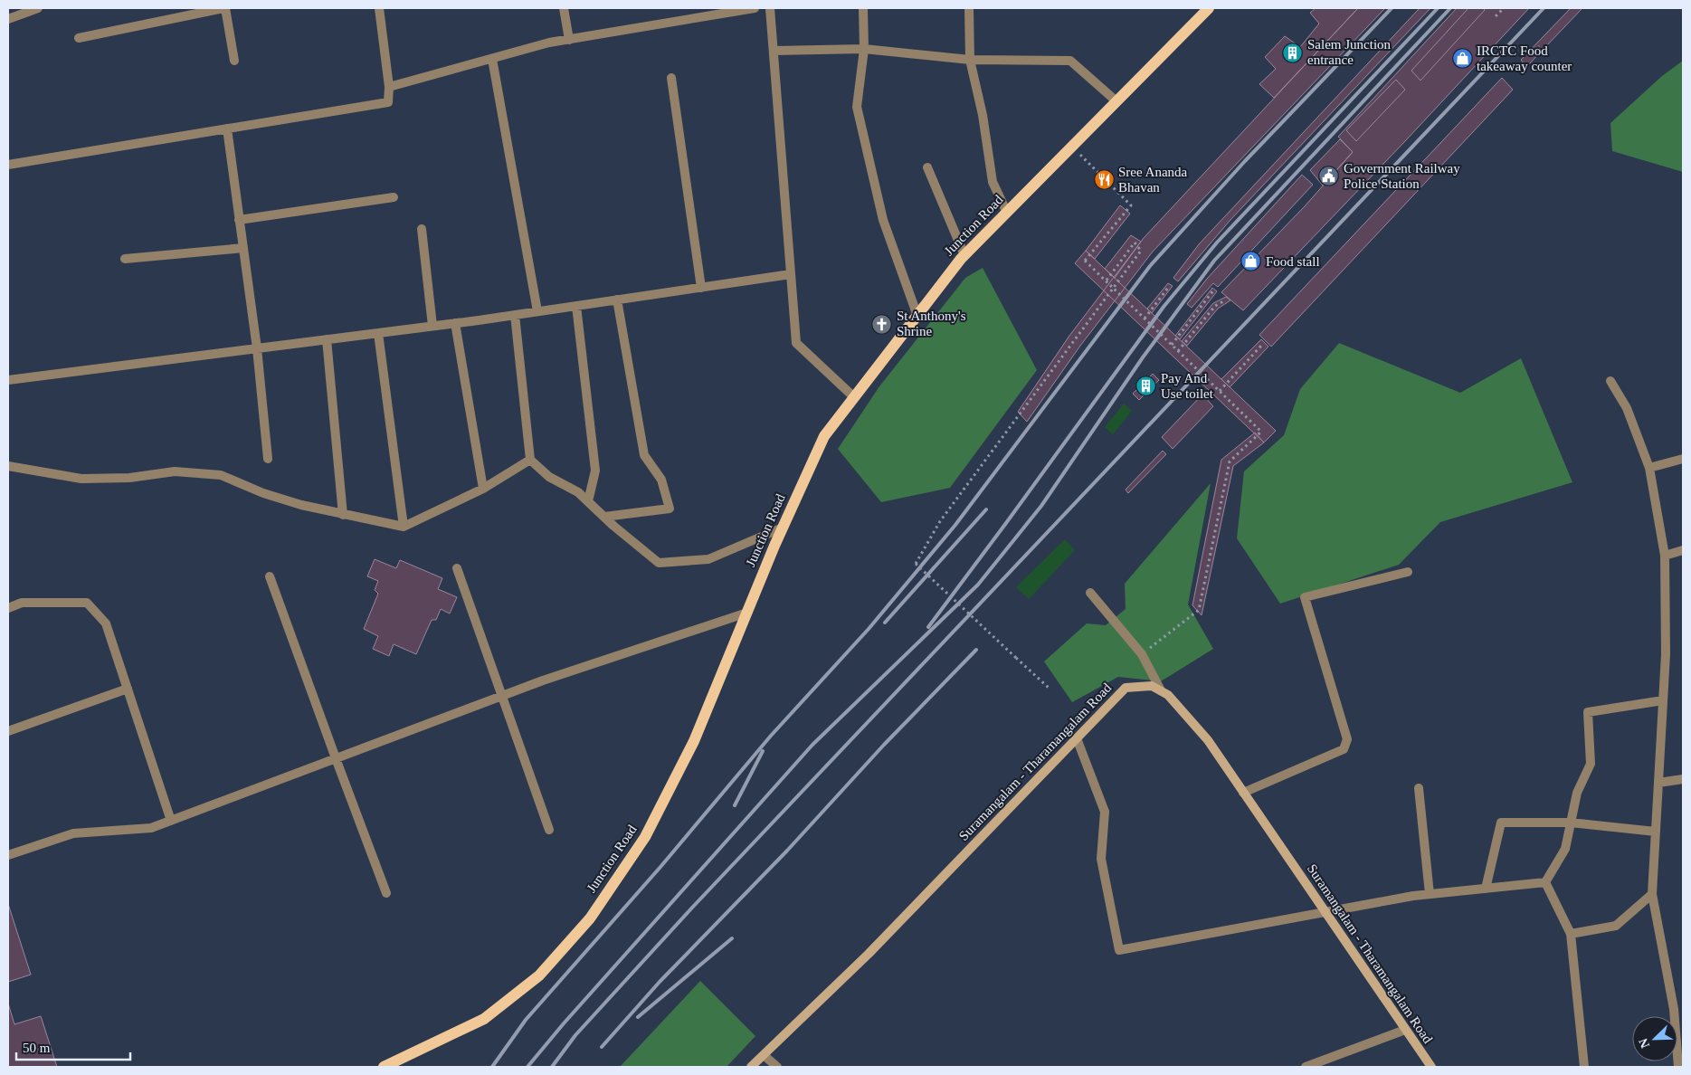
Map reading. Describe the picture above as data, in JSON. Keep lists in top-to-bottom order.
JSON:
{
  "streets": {
    "main road": ["Junction Road", "Suramangalam - Tharamangalam Road"]
  },
  "places": {
    "building": ["Salem Junction entrance", "Pay And Use toilet"],
    "shop": ["IRCTC Food takeaway counter", "Food stall"],
    "public building": ["Government Railway Police Station"],
    "restaurant": ["Sree Ananda Bhavan"],
    "church": ["St Anthony's Shrine"]
  },
  "scale_bar": "50 m",
  "north": "bottom left"
}
